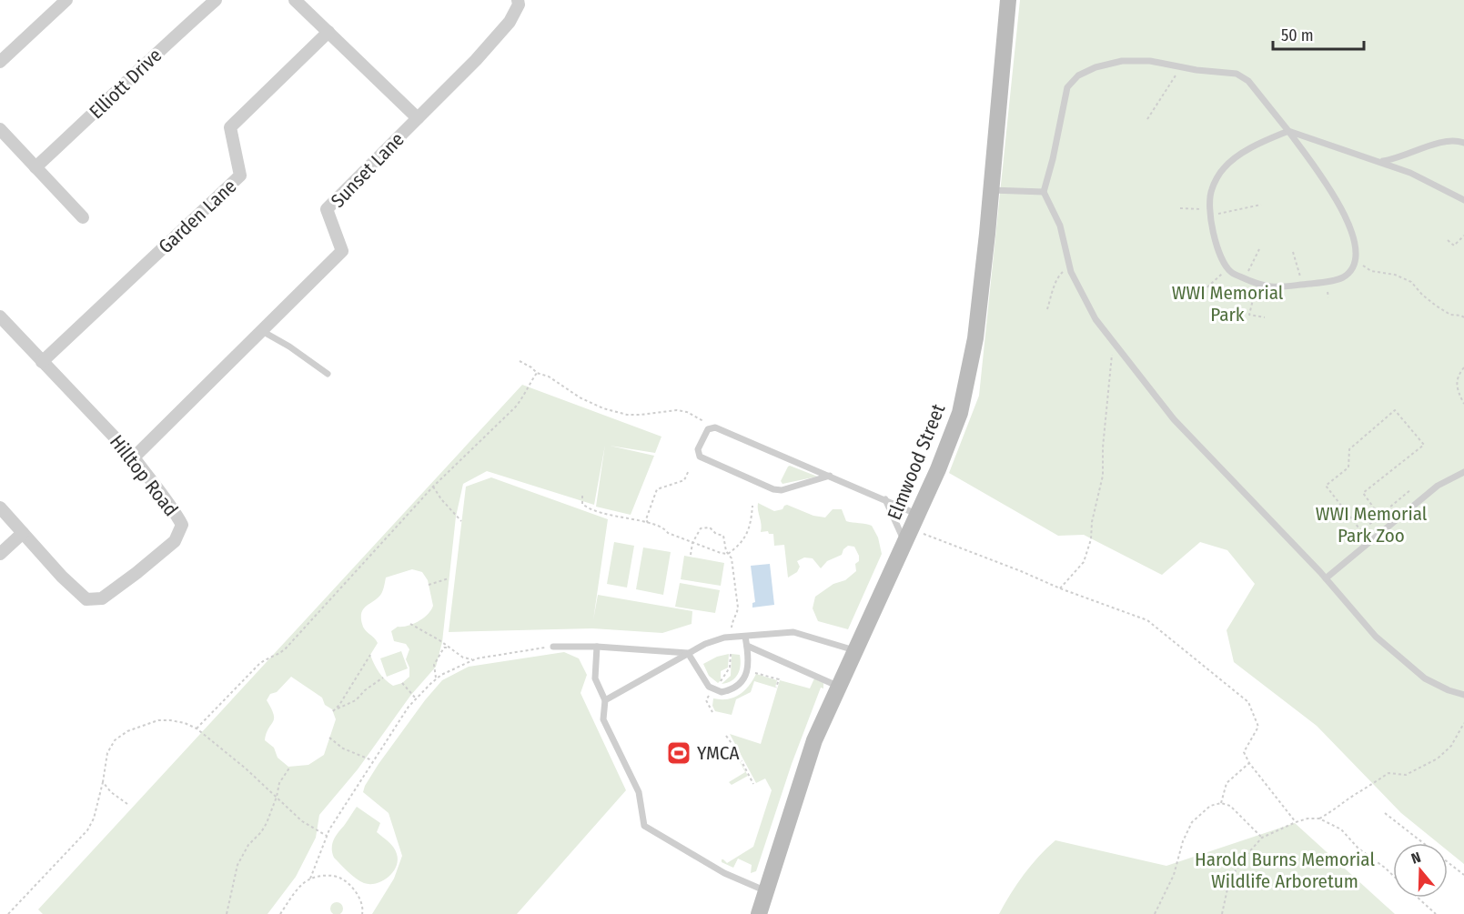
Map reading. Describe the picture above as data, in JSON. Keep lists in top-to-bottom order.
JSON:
{
  "streets": {
    "main road": ["Elmwood Street"],
    "street": [
      "Elliott Drive",
      "Sunset Lane",
      "Garden Lane",
      "Hilltop Road"
    ]
  },
  "crossings": [
    ["Sunset Lane", "Hilltop Road"],
    ["Garden Lane", "Hilltop Road"]
  ],
  "parks": ["WWI Memorial Park", "WWI Memorial Park Zoo", "Harold Burns Memorial Wildlife Arboretum"],
  "places": {
    "sports": ["YMCA"]
  },
  "scale_bar": "50 m",
  "north": "top"
}
